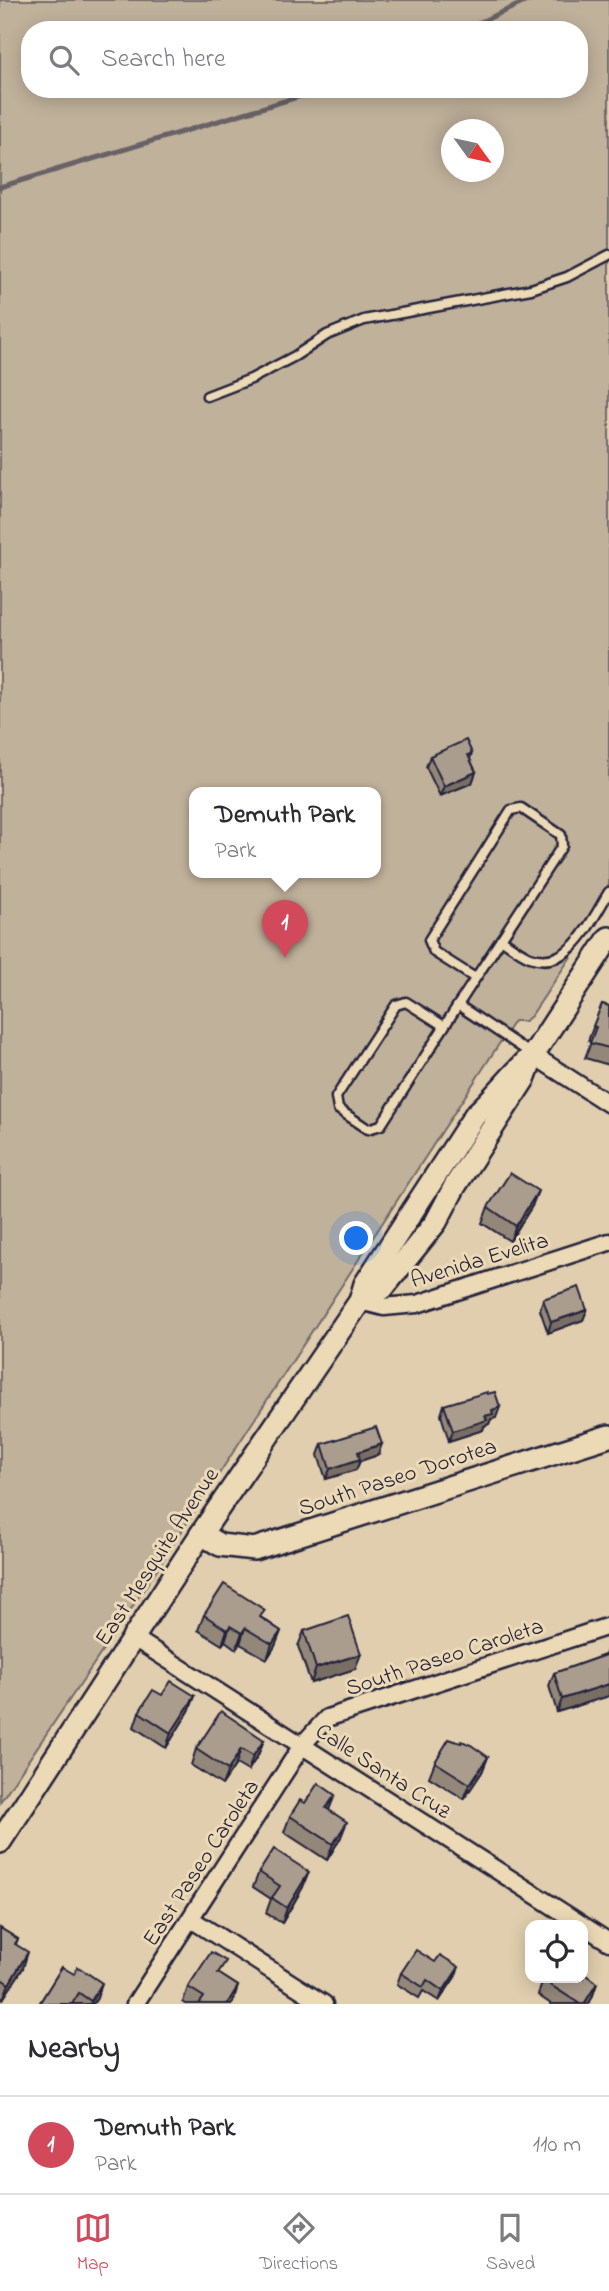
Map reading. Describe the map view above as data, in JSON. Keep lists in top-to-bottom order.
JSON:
{
  "streets": {
    "street": [
      "Avenida Evelita",
      "South Paseo Dorotea",
      "East Mesquite Avenue",
      "South Paseo Caroleta",
      "Calle Santa Cruz",
      "East Paseo Caroleta"
    ]
  },
  "crossings": [
    ["Avenida Evelita", "East Mesquite Avenue"],
    ["South Paseo Dorotea", "East Mesquite Avenue"],
    ["East Mesquite Avenue", "Calle Santa Cruz"],
    ["South Paseo Caroleta", "Calle Santa Cruz"],
    ["South Paseo Caroleta", "East Paseo Caroleta"],
    ["Calle Santa Cruz", "East Paseo Caroleta"]
  ],
  "north": "bottom right",
  "page": {
    "search": "Search here",
    "popup": ["Demuth Park", "Park"],
    "pins": "1",
    "heading": "Nearby",
    "list": [
      {
        "mark": "1",
        "name": "Demuth Park",
        "note": "Park",
        "value": "110 m"
      }
    ],
    "nav": ["Map", "Directions", "Saved"]
  }
}
